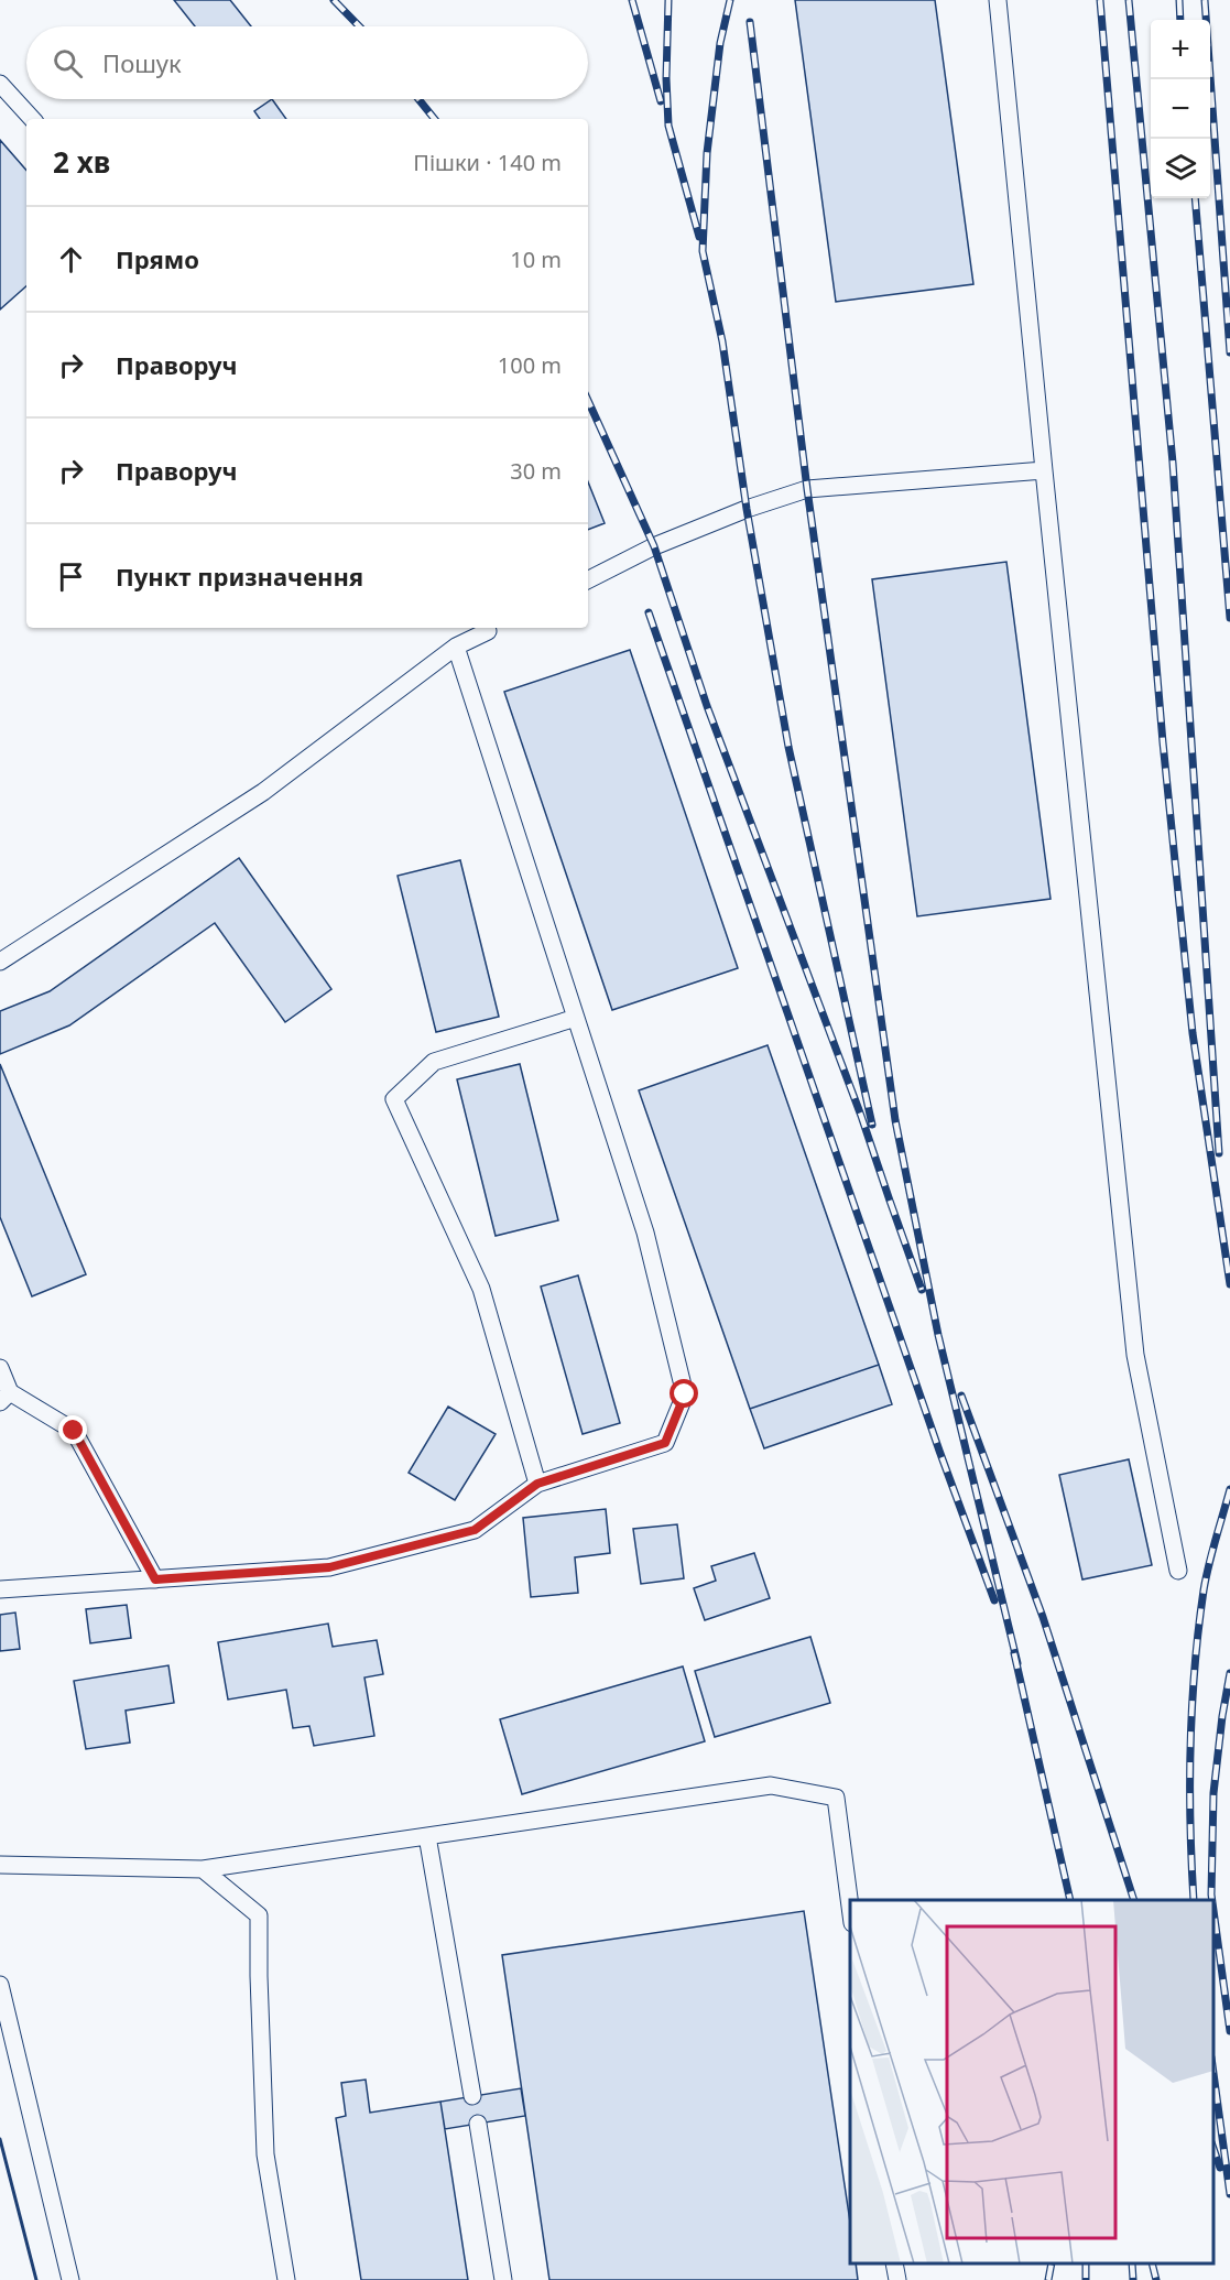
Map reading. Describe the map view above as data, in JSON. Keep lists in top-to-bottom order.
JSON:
{
  "page": {
    "map_buttons": ["+", "−"],
    "search": "Пошук",
    "heading": ["2 хв", "Пішки · 140 m"],
    "list": [
      ["Прямо", "10 m"],
      ["Праворуч", "100 m"],
      ["Праворуч", "30 m"],
      "Пункт призначення"
    ]
  }
}
